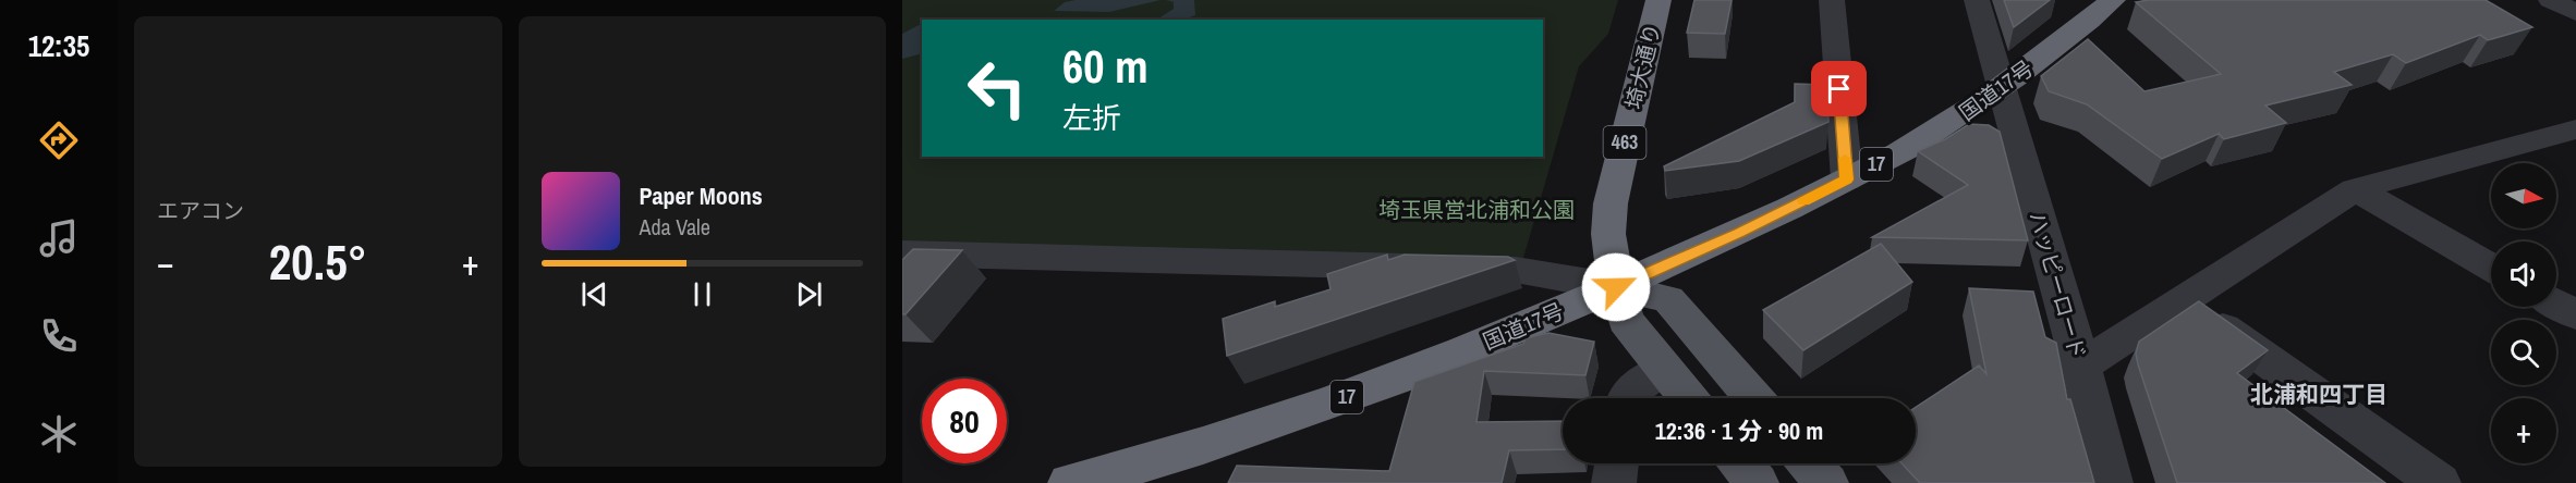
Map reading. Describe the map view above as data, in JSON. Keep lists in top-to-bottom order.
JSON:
{
  "streets": {
    "highway": [
      "埼大通り",
      "国道17号",
      "463",
      "17"
    ],
    "street": ["ハッピーロード"]
  },
  "crossings": [
    ["埼大通り", "国道17号"],
    ["国道17号", "ハッピーロード"]
  ],
  "districts": ["北浦和四丁目"],
  "parks": ["埼玉県営北浦和公園"],
  "north": "right",
  "page": {
    "tabs": "12:35",
    "tile": "エアコン",
    "turn": ["60 m", "左折"],
    "map_buttons": "+",
    "song": ["Paper Moons", "Ada Vale"],
    "heat": ["−", "20.5°", "+"],
    "limit": "80",
    "trip": "12:36 · 1 分 · 90 m"
  }
}
